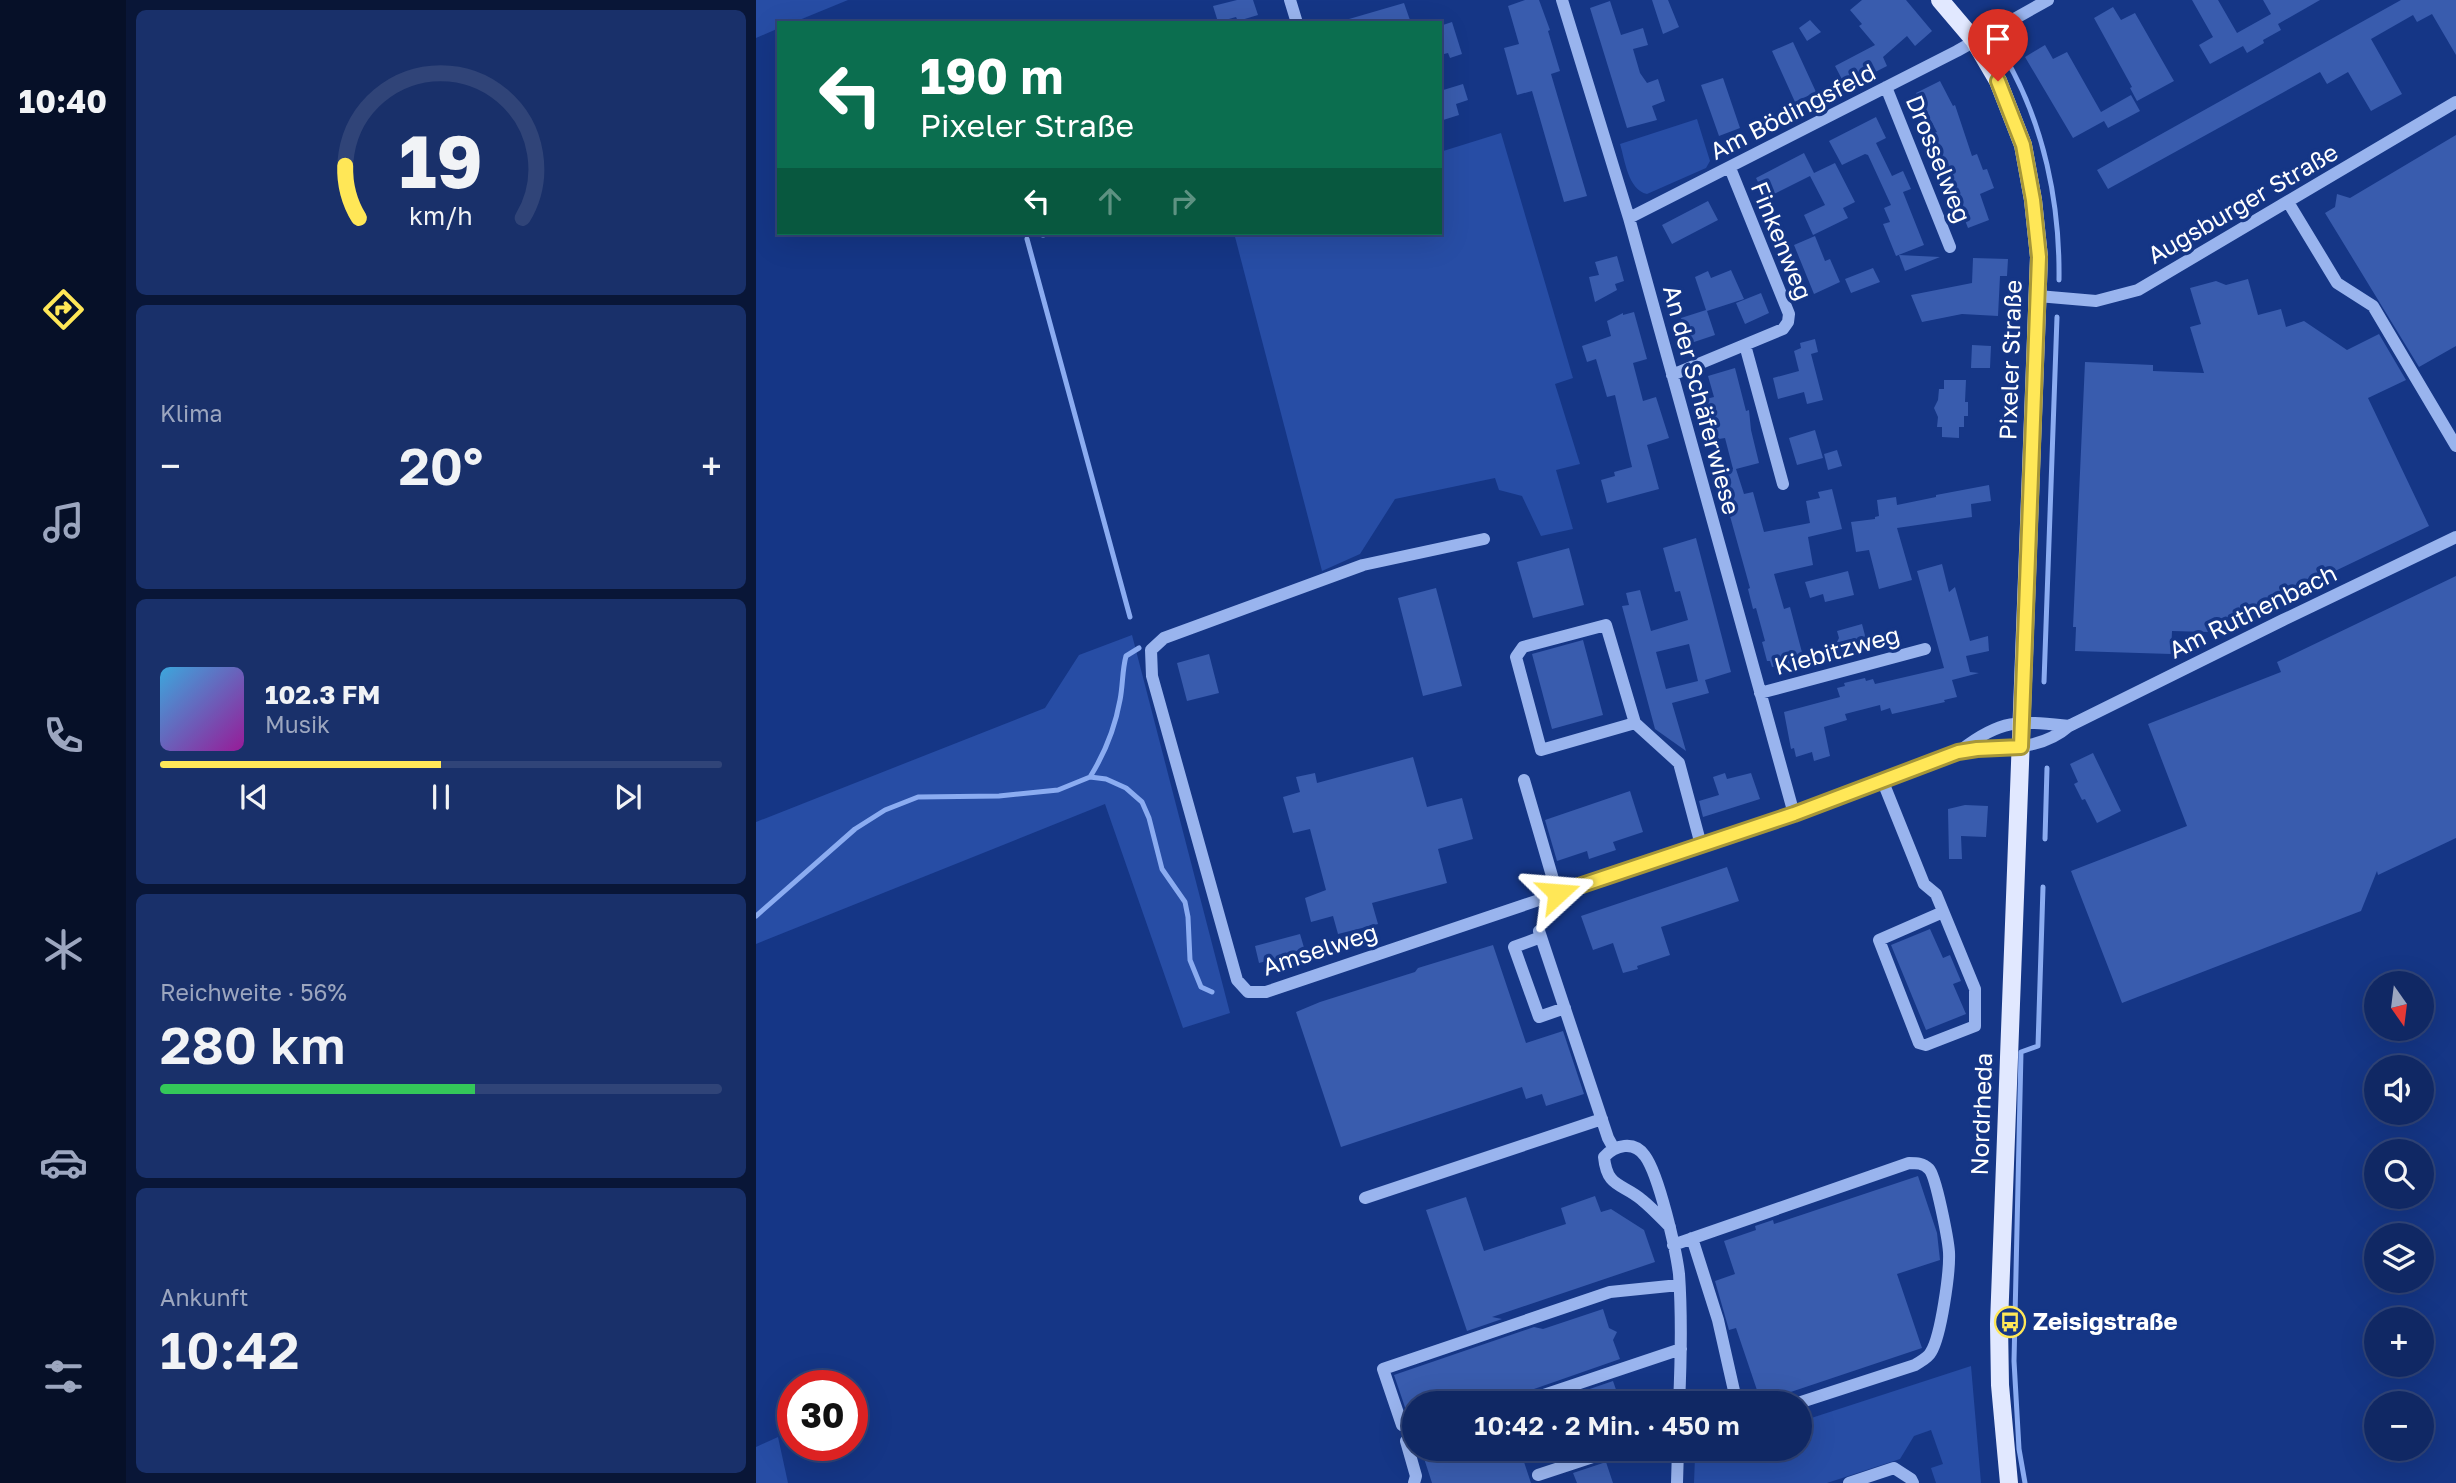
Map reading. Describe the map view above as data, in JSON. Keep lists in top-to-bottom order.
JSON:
{
  "streets": {
    "main road": ["Pixeler Straße", "Nordrheda"],
    "street": [
      "Am Bödingsfeld",
      "Drosselweg",
      "Augsburger Straße",
      "Finkenweg",
      "An der Schäferwiese",
      "Am Ruthenbach",
      "Kiebitzweg",
      "Amselweg"
    ]
  },
  "crossings": [
    ["Am Bödingsfeld", "Drosselweg"],
    ["Am Bödingsfeld", "Finkenweg"],
    ["Am Bödingsfeld", "Pixeler Straße"],
    ["Am Bödingsfeld", "An der Schäferwiese"],
    ["Augsburger Straße", "Pixeler Straße"],
    ["Finkenweg", "An der Schäferwiese"],
    ["Pixeler Straße", "Am Ruthenbach"],
    ["Pixeler Straße", "Amselweg"],
    ["Pixeler Straße", "Nordrheda"],
    ["An der Schäferwiese", "Kiebitzweg"],
    ["An der Schäferwiese", "Amselweg"],
    ["Am Ruthenbach", "Amselweg"],
    ["Am Ruthenbach", "Nordrheda"],
    ["Amselweg", "Nordrheda"]
  ],
  "places": {
    "bus stop": ["Zeisigstraße"]
  },
  "north": "bottom",
  "page": {
    "tabs": "10:40",
    "turn": ["190 m", "Pixeler Straße"],
    "tile": [
      "Klima",
      ["Reichweite · 56%", "280 km"],
      ["Ankunft", "10:42"]
    ],
    "heat": ["−", "20°", "+"],
    "song": ["102.3 FM", "Musik"],
    "map_buttons": ["+", "−"],
    "limit": "30",
    "trip": "10:42 · 2 Min. · 450 m",
    "gauge": ["19", "km/h"]
  }
}
